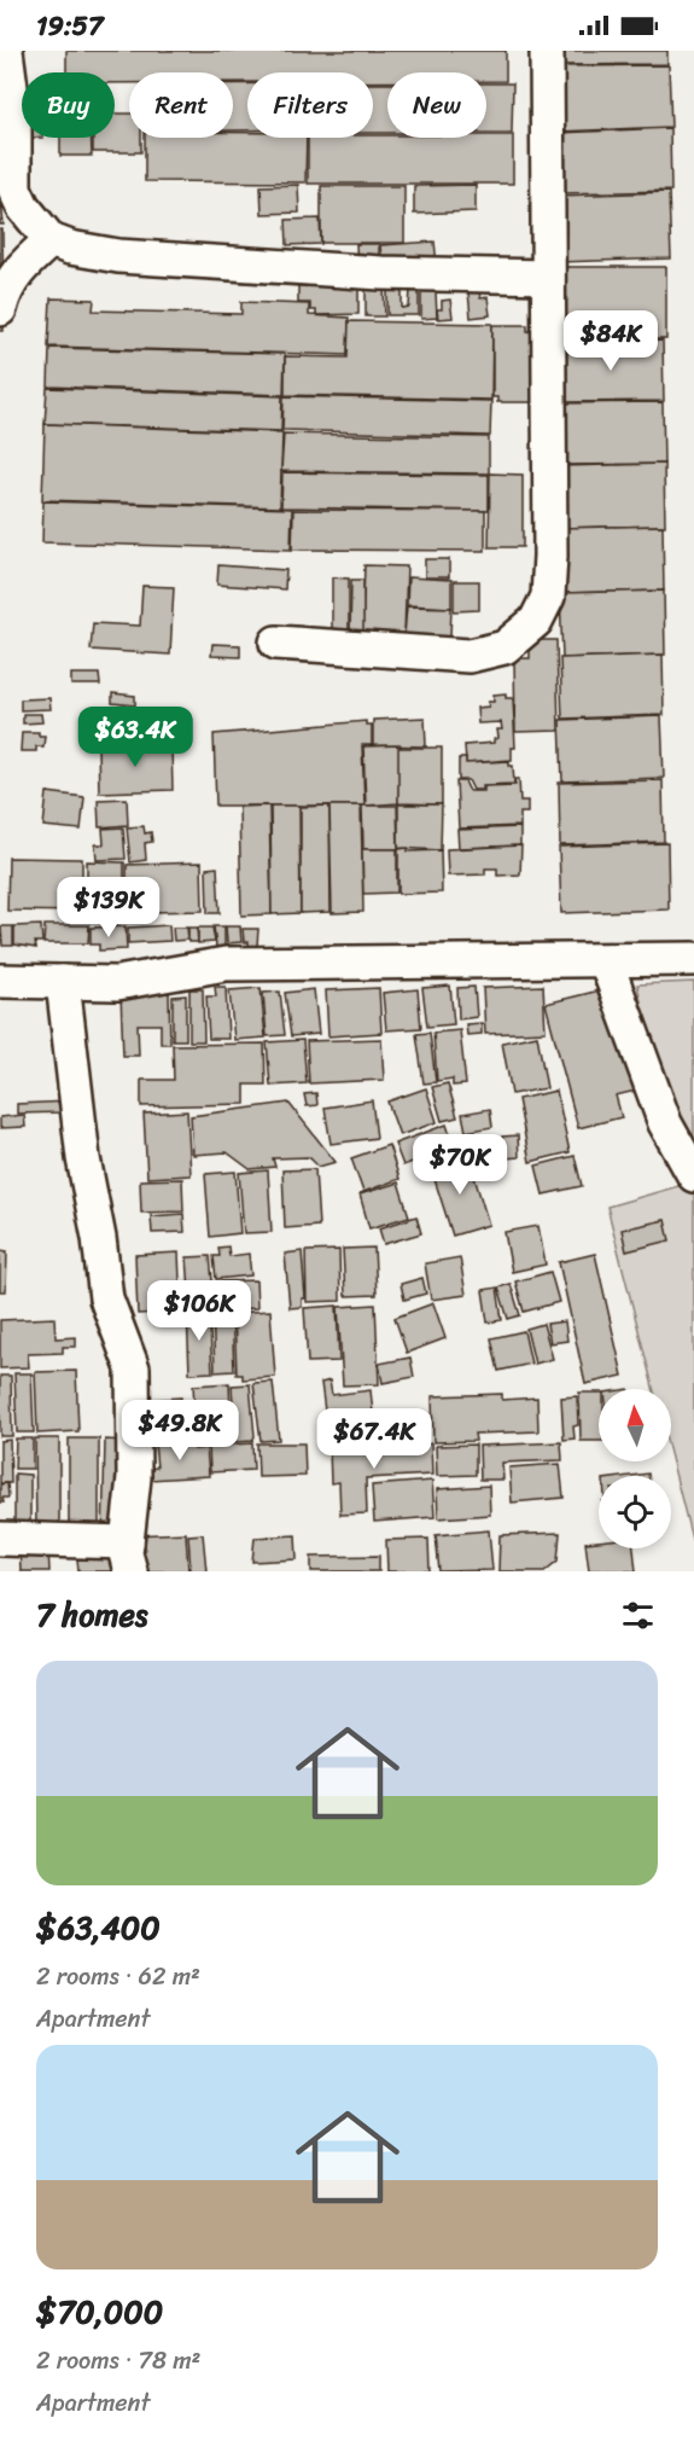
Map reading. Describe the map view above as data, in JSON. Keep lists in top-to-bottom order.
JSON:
{
  "north": "top",
  "page": {
    "status": "19:57",
    "chip": [
      "Buy",
      "Rent",
      "Filters",
      "New"
    ],
    "price": [
      "$84K",
      "$63.4K",
      "$139K",
      "$70K",
      "$106K",
      "$49.8K",
      "$67.4K"
    ],
    "heading": "7 homes",
    "list": [
      {
        "name": "$63,400",
        "note": "2 rooms · 62 m² · Apartment"
      },
      {
        "name": "$70,000",
        "note": "2 rooms · 78 m² · Apartment"
      }
    ]
  }
}
